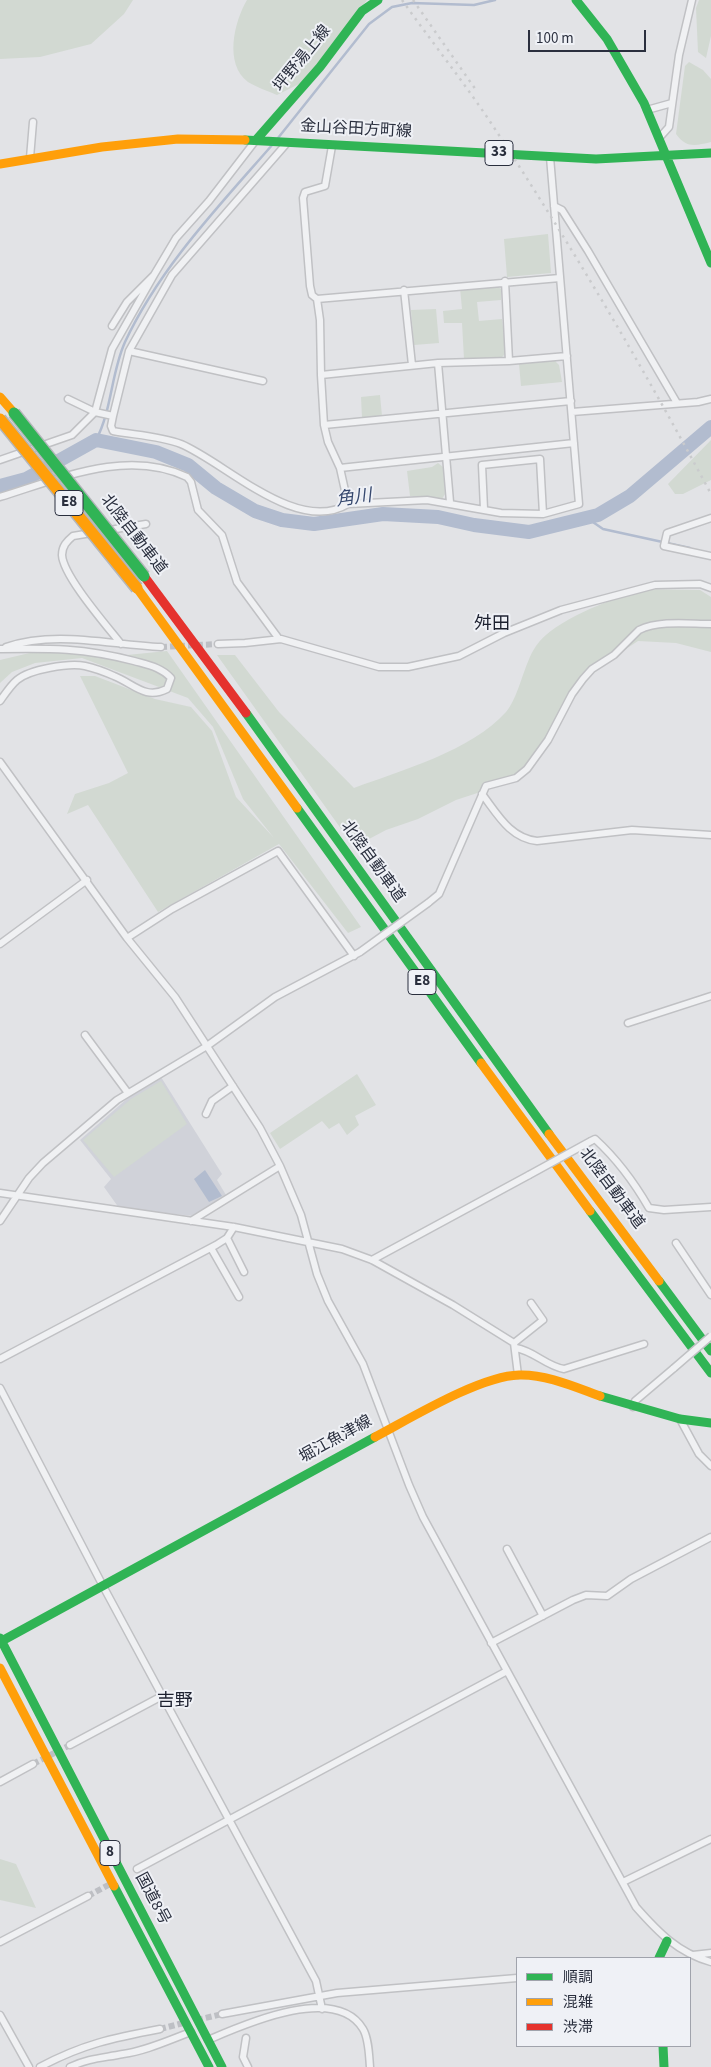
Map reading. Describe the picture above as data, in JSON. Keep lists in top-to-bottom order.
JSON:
{
  "streets": {
    "main road": [
      "坪野湯上線",
      "金山谷田方町線",
      "33",
      "E8",
      "北陸自動車道",
      "堀江魚津線",
      "8",
      "国道8号"
    ]
  },
  "crossings": [
    ["坪野湯上線", "金山谷田方町線"],
    ["堀江魚津線", "国道8号"]
  ],
  "districts": ["舛田", "吉野"],
  "water": ["角川"],
  "legend": ["順調", "混雑", "渋滞"],
  "scale_bar": "100 m"
}
